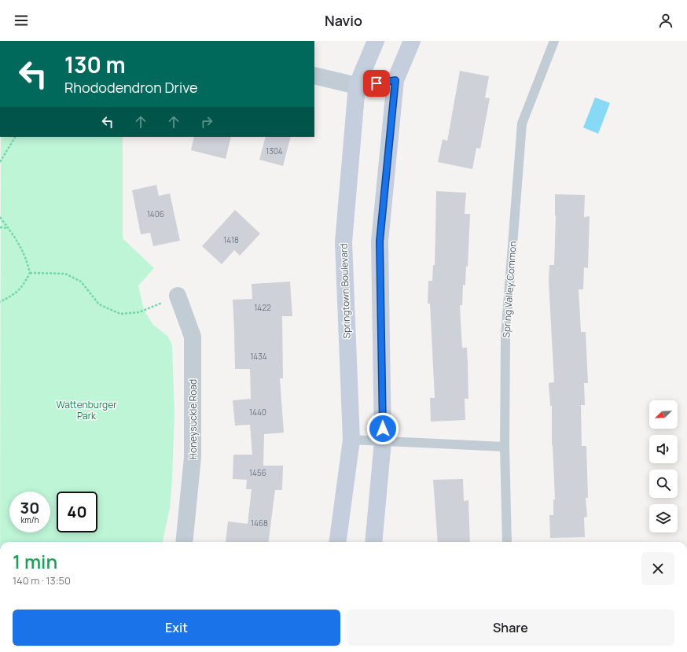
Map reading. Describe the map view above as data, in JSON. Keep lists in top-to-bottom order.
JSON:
{
  "streets": {
    "street": ["Springtown Boulevard", "Honeysuckle Road"],
    "lane": ["Spring Valley Common"]
  },
  "parks": ["Wattenburger Park"],
  "house_numbers": [
    "1304",
    "1406",
    "1418",
    "1422",
    "1434",
    "1440",
    "1456",
    "1468"
  ],
  "north": "bottom left",
  "page": {
    "header": "Navio",
    "turn": ["130 m", "Rhododendron Drive"],
    "speed": "30 km/h",
    "limit": "40",
    "heading": ["1 min", "140 m · 13:50"],
    "buttons": ["Exit", "Share"]
  }
}
